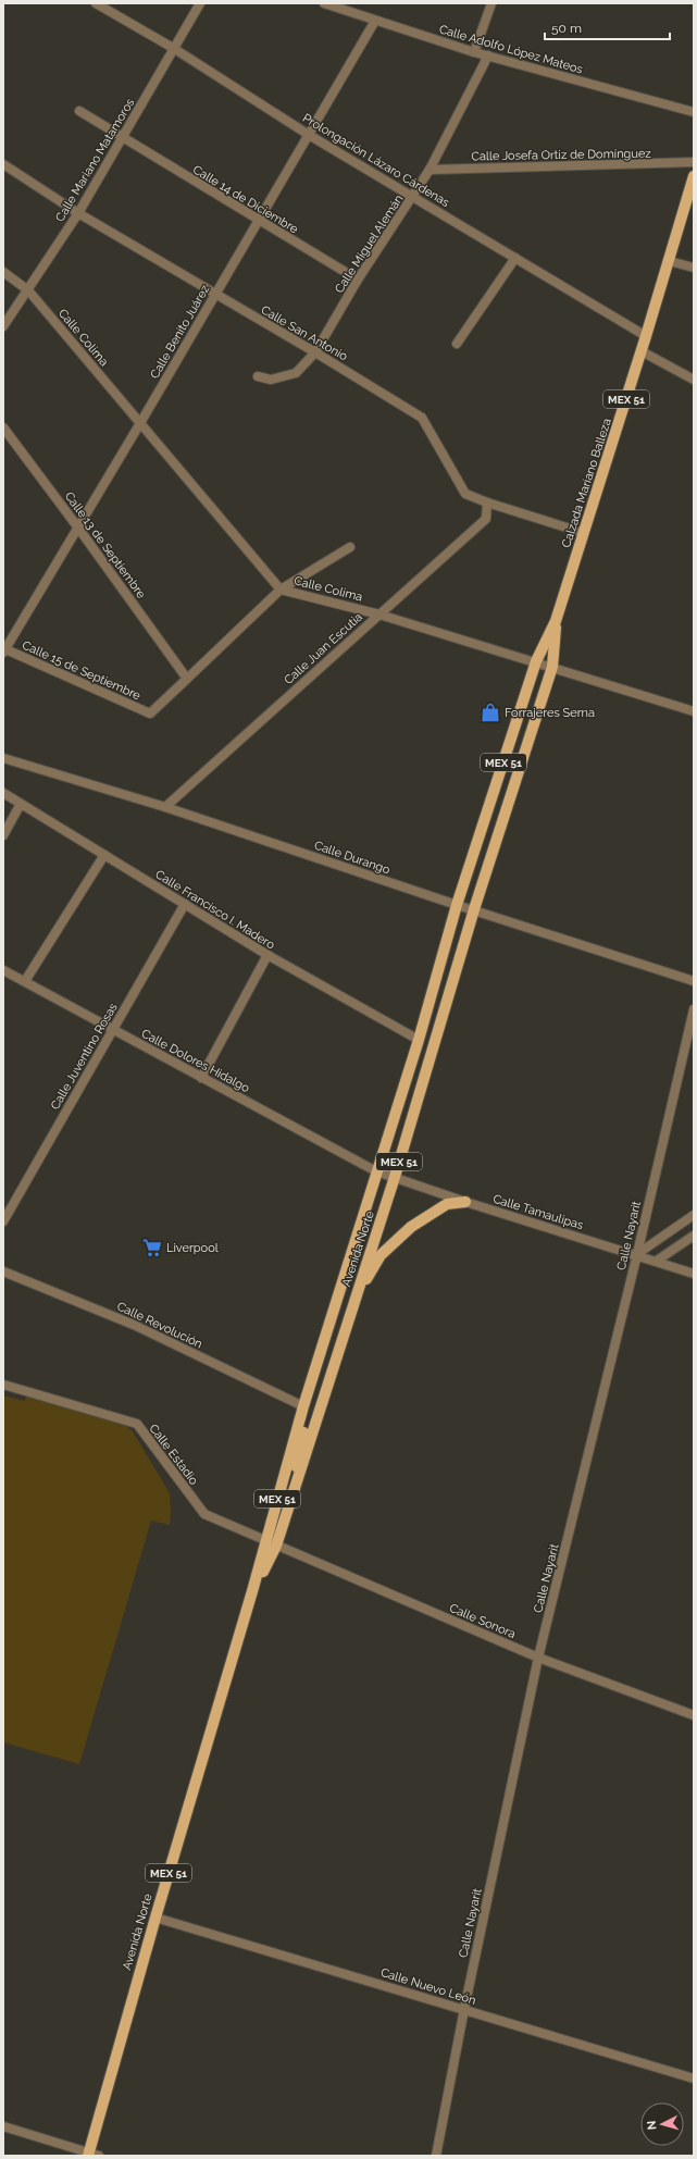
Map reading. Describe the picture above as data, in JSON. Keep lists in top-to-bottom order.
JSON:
{
  "streets": {
    "main road": ["MEX 51", "Calzada Mariano Balleza", "Avenida Norte"],
    "street": [
      "Calle Adolfo López Mateos",
      "Calle Josefa Ortiz de Domínguez",
      "Calle Mariano Matamoros",
      "Prolongación Lázaro Cárdenas",
      "Calle 14 de Diciembre",
      "Calle Miguel Alemán",
      "Calle Benito Juárez",
      "Calle San Antonio",
      "Calle Colima",
      "Calle 13 de Septiembre",
      "Calle Juan Escutia",
      "Calle 15 de Septiembre",
      "Calle Durango",
      "Calle Francisco I. Madero",
      "Calle Juventino Rosas",
      "Calle Dolores Hidalgo",
      "Calle Tamaulipas",
      "Calle Nayarit",
      "Calle Revolución",
      "Calle Estadio",
      "Calle Sonora",
      "Calle Nuevo León"
    ]
  },
  "crossings": [
    ["Calle Adolfo López Mateos", "Calle Miguel Alemán"],
    ["Calle Adolfo López Mateos", "Calle Benito Juárez"],
    ["Calle Josefa Ortiz de Domínguez", "Calle Miguel Alemán"],
    ["Calle Mariano Matamoros", "Prolongación Lázaro Cárdenas"],
    ["Calle Mariano Matamoros", "Calle 14 de Diciembre"],
    ["Calle Mariano Matamoros", "Calle San Antonio"],
    ["Calle Mariano Matamoros", "Calle Colima"],
    ["Prolongación Lázaro Cárdenas", "Calle Miguel Alemán"],
    ["Prolongación Lázaro Cárdenas", "Calle Benito Juárez"],
    ["Prolongación Lázaro Cárdenas", "Calzada Mariano Balleza"],
    ["Calle 14 de Diciembre", "Calle Miguel Alemán"],
    ["Calle 14 de Diciembre", "Calle Benito Juárez"],
    ["Calle Miguel Alemán", "Calle San Antonio"],
    ["Calle Benito Juárez", "Calle San Antonio"],
    ["Calle Benito Juárez", "Calle Colima"],
    ["Calle Benito Juárez", "Calle 13 de Septiembre"],
    ["Calle Benito Juárez", "Calle 15 de Septiembre"],
    ["Calle San Antonio", "Calzada Mariano Balleza"],
    ["Calle San Antonio", "Calle Juan Escutia"],
    ["Calle Colima", "Calzada Mariano Balleza"],
    ["Calle Colima", "Calle Juan Escutia"],
    ["Calzada Mariano Balleza", "Calle Durango"],
    ["Calzada Mariano Balleza", "Avenida Norte"],
    ["Calle 13 de Septiembre", "Calle 15 de Septiembre"],
    ["Calle Juan Escutia", "Calle Durango"],
    ["Calle Durango", "Avenida Norte"],
    ["Calle Francisco I. Madero", "Calle Juventino Rosas"],
    ["Calle Francisco I. Madero", "Avenida Norte"],
    ["Calle Juventino Rosas", "Calle Dolores Hidalgo"],
    ["Calle Dolores Hidalgo", "Calle Tamaulipas"],
    ["Calle Dolores Hidalgo", "Avenida Norte"],
    ["Calle Tamaulipas", "Calle Nayarit"],
    ["Calle Tamaulipas", "Avenida Norte"],
    ["Calle Nayarit", "Calle Sonora"],
    ["Calle Nayarit", "Calle Nuevo León"],
    ["Avenida Norte", "Calle Revolución"],
    ["Avenida Norte", "Calle Estadio"],
    ["Avenida Norte", "Calle Sonora"],
    ["Avenida Norte", "Calle Nuevo León"],
    ["Calle Estadio", "Calle Sonora"]
  ],
  "places": {
    "shop": ["Forrajeres Serna"],
    "supermarket": ["Liverpool"]
  },
  "scale_bar": "50 m",
  "north": "left"
}
